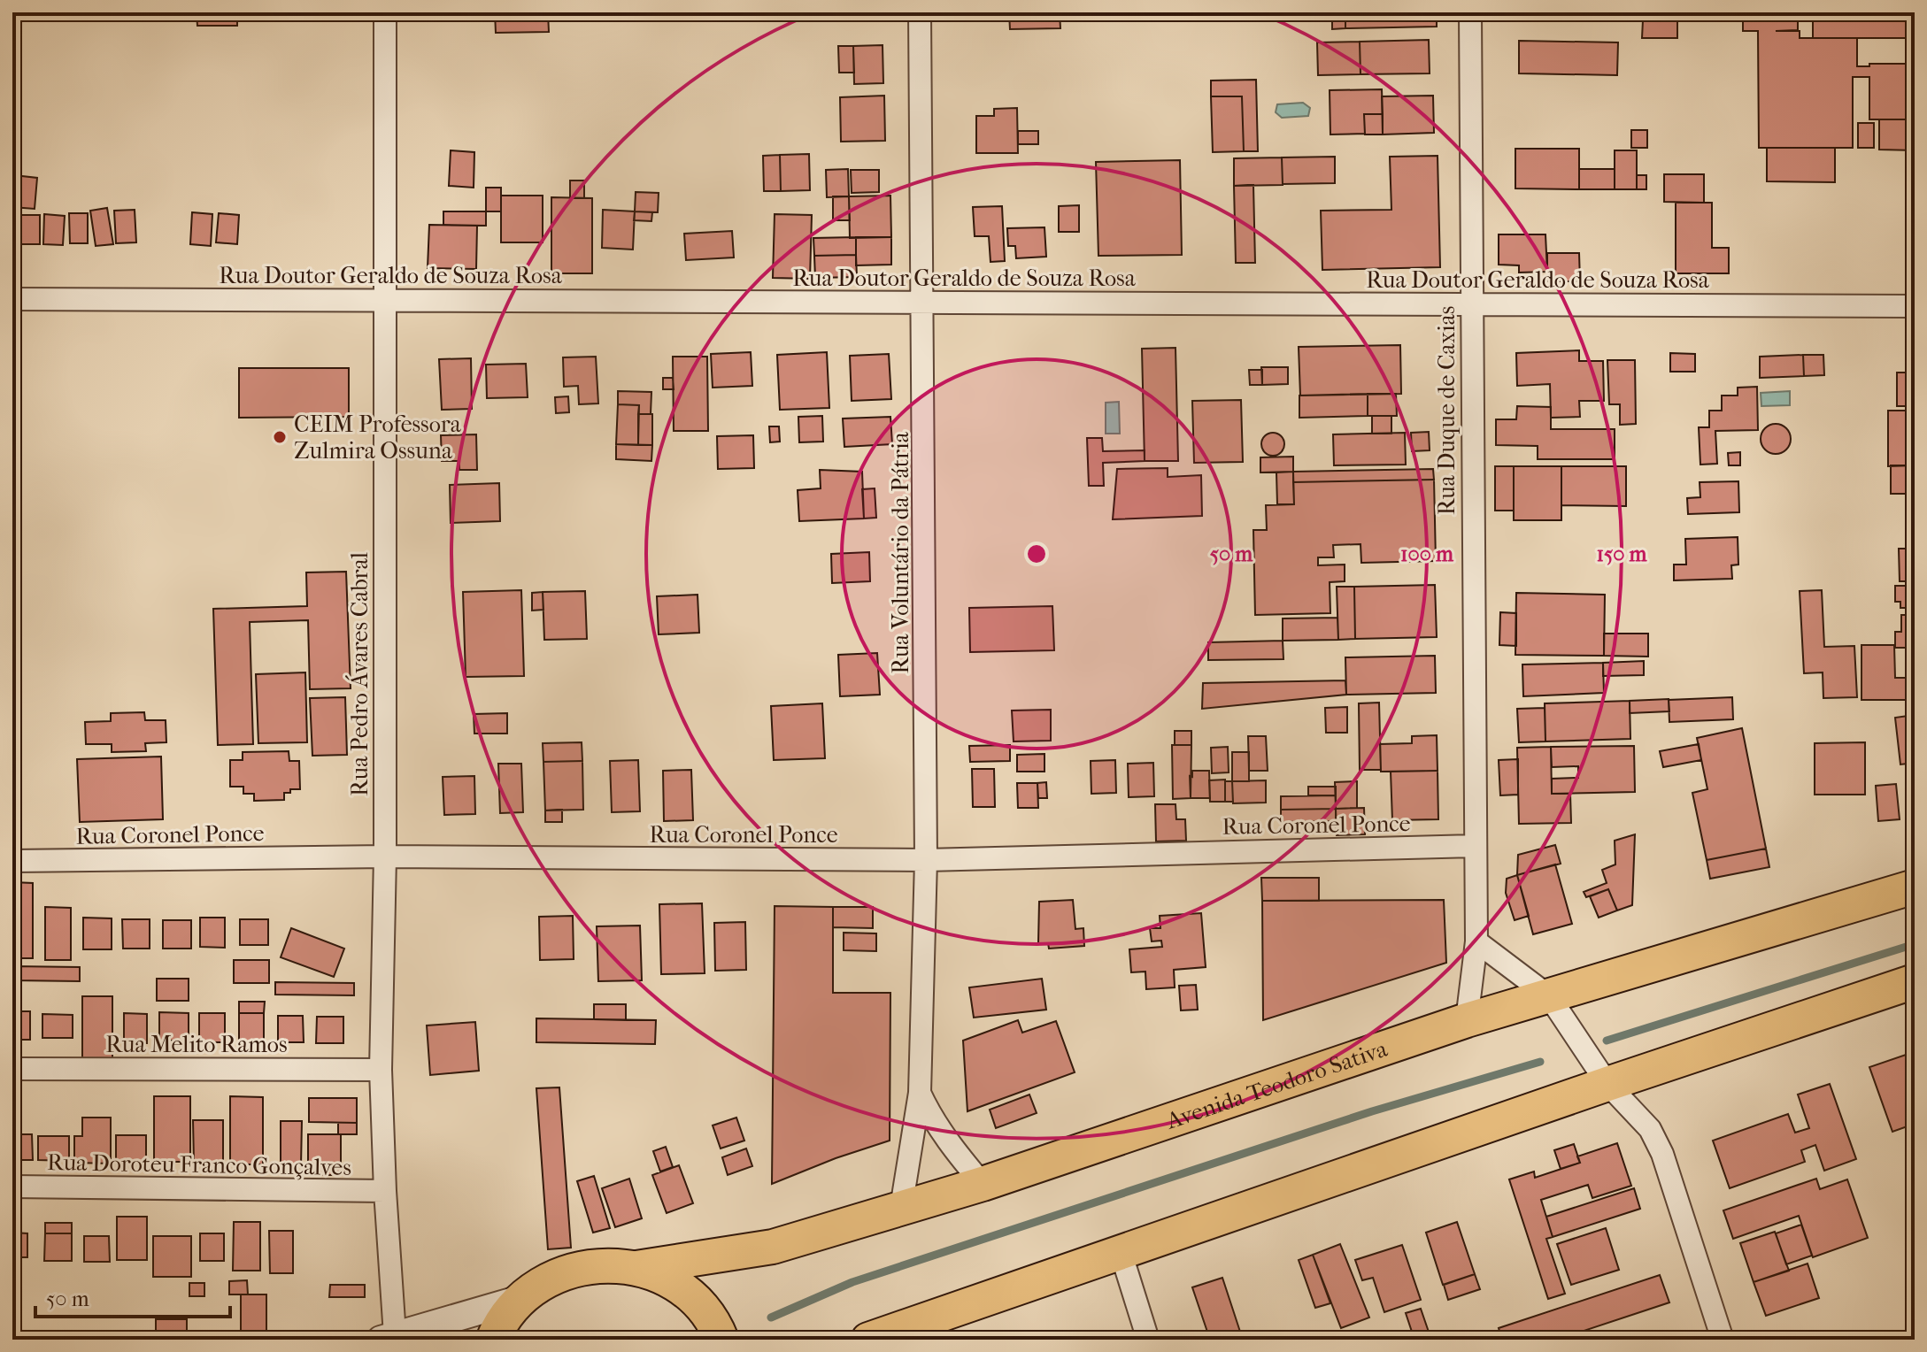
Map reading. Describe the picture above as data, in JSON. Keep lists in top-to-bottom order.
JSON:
{
  "streets": {
    "main road": ["Avenida Teodoro Sativa"],
    "street": [
      "Rua Doutor Geraldo de Souza Rosa",
      "Rua Duque de Caxias",
      "Rua Voluntário da Pátria",
      "Rua Pedro Ávares Cabral",
      "Rua Coronel Ponce",
      "Rua Melito Ramos",
      "Rua Doroteu Franco Gonçalves"
    ]
  },
  "crossings": [
    ["Rua Doutor Geraldo de Souza Rosa", "Rua Duque de Caxias"],
    ["Rua Doutor Geraldo de Souza Rosa", "Rua Voluntário da Pátria"],
    ["Rua Doutor Geraldo de Souza Rosa", "Rua Pedro Ávares Cabral"],
    ["Rua Duque de Caxias", "Rua Coronel Ponce"],
    ["Rua Duque de Caxias", "Avenida Teodoro Sativa"],
    ["Rua Voluntário da Pátria", "Rua Coronel Ponce"],
    ["Rua Voluntário da Pátria", "Avenida Teodoro Sativa"],
    ["Rua Pedro Ávares Cabral", "Rua Coronel Ponce"],
    ["Rua Pedro Ávares Cabral", "Rua Melito Ramos"],
    ["Rua Pedro Ávares Cabral", "Rua Doroteu Franco Gonçalves"]
  ],
  "places": ["CEIM Professora Zulmira Ossuna"],
  "scale_bar": "50 m",
  "rings": ["50 m", "100 m", "150 m"]
}
